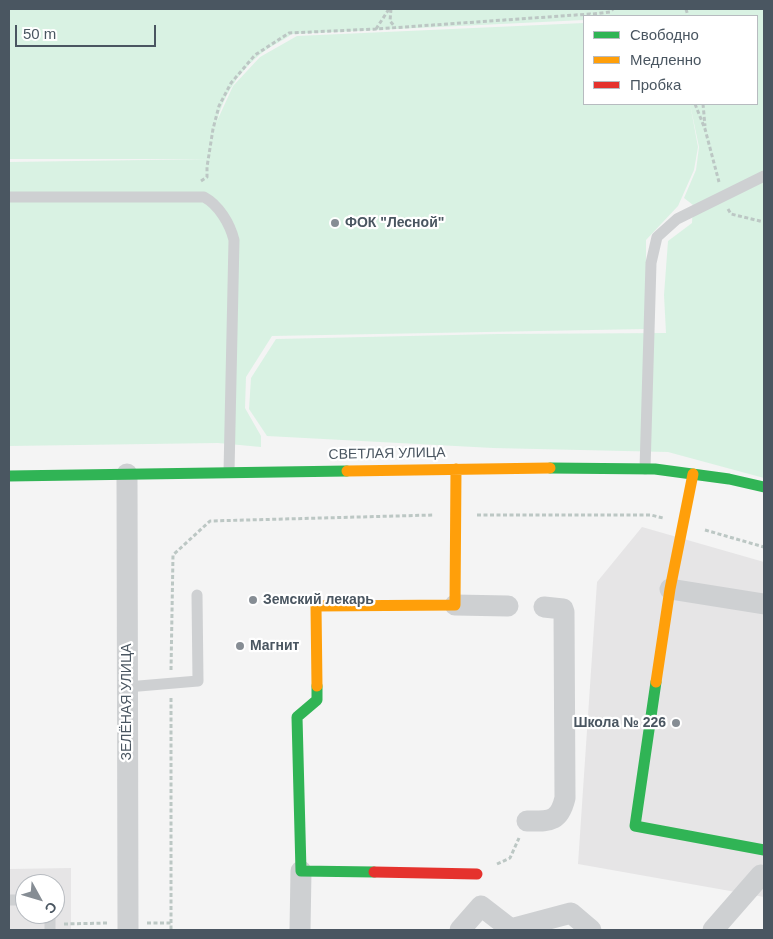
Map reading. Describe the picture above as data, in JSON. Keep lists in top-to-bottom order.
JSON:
{
  "streets": {
    "street": ["СВЕТЛАЯ УЛИЦА", "ЗЕЛЁНАЯ УЛИЦА"]
  },
  "crossings": [
    ["СВЕТЛАЯ УЛИЦА", "ЗЕЛЁНАЯ УЛИЦА"]
  ],
  "places": [
    "ФОК \"Лесной\"",
    "Земский лекарь",
    "Магнит",
    "Школа № 226"
  ],
  "legend": ["Свободно", "Медленно", "Пробка"],
  "scale_bar": "50 m",
  "north": "bottom right"
}
